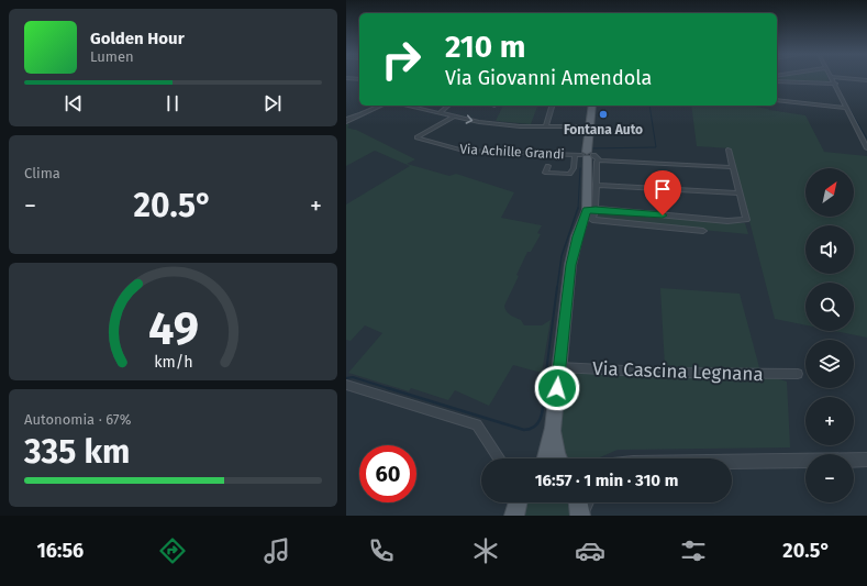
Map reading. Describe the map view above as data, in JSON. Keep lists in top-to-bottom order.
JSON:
{
  "streets": {
    "street": ["Via Achille Grandi", "Via Cascina Legnana"]
  },
  "places": ["Fontana Auto"],
  "north": "top right",
  "page": {
    "turn": ["210 m", "Via Giovanni Amendola"],
    "song": ["Golden Hour", "Lumen"],
    "tile": [
      "Clima",
      ["Autonomia · 67%", "335 km"]
    ],
    "map_buttons": ["+", "−"],
    "heat": ["−", "20.5°", "+"],
    "limit": "60",
    "trip": "16:57 · 1 min · 310 m",
    "tabs": ["16:56", "20.5°"],
    "gauge": ["49", "km/h"]
  }
}
